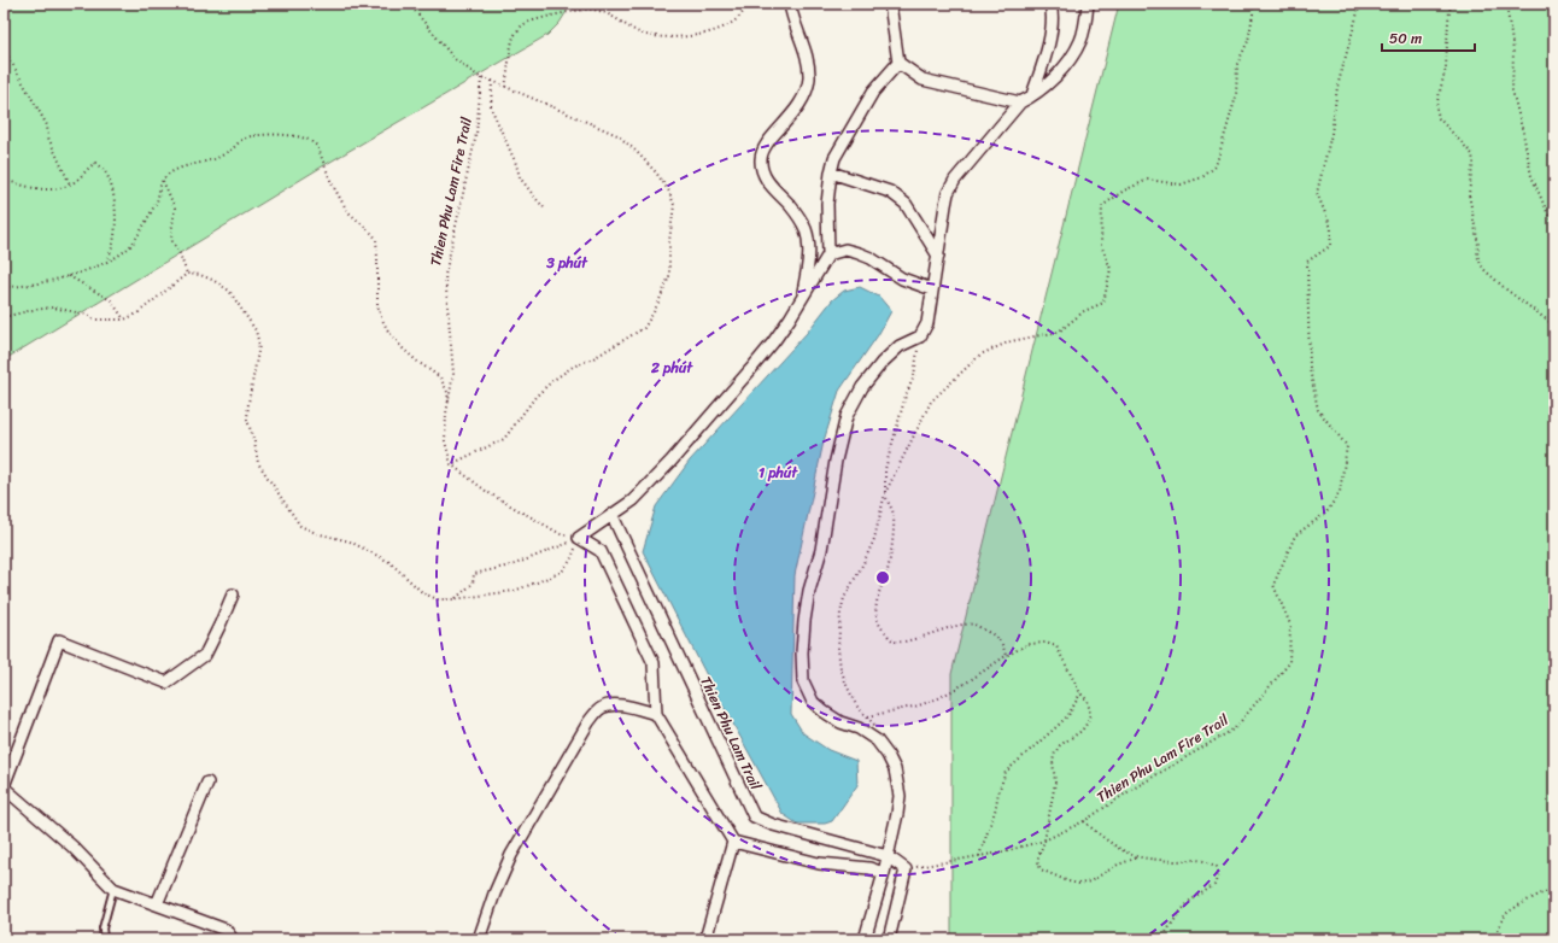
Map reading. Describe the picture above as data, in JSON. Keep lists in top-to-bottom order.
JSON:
{
  "streets": {
    "street": ["Thien Phu Lam Trail"],
    "path": ["Thien Phu Lam Fire Trail"]
  },
  "crossings": [
    ["Thien Phu Lam Fire Trail", "Thien Phu Lam Trail"]
  ],
  "scale_bar": "50 m",
  "rings": ["3 phút", "2 phút", "1 phút"]
}
